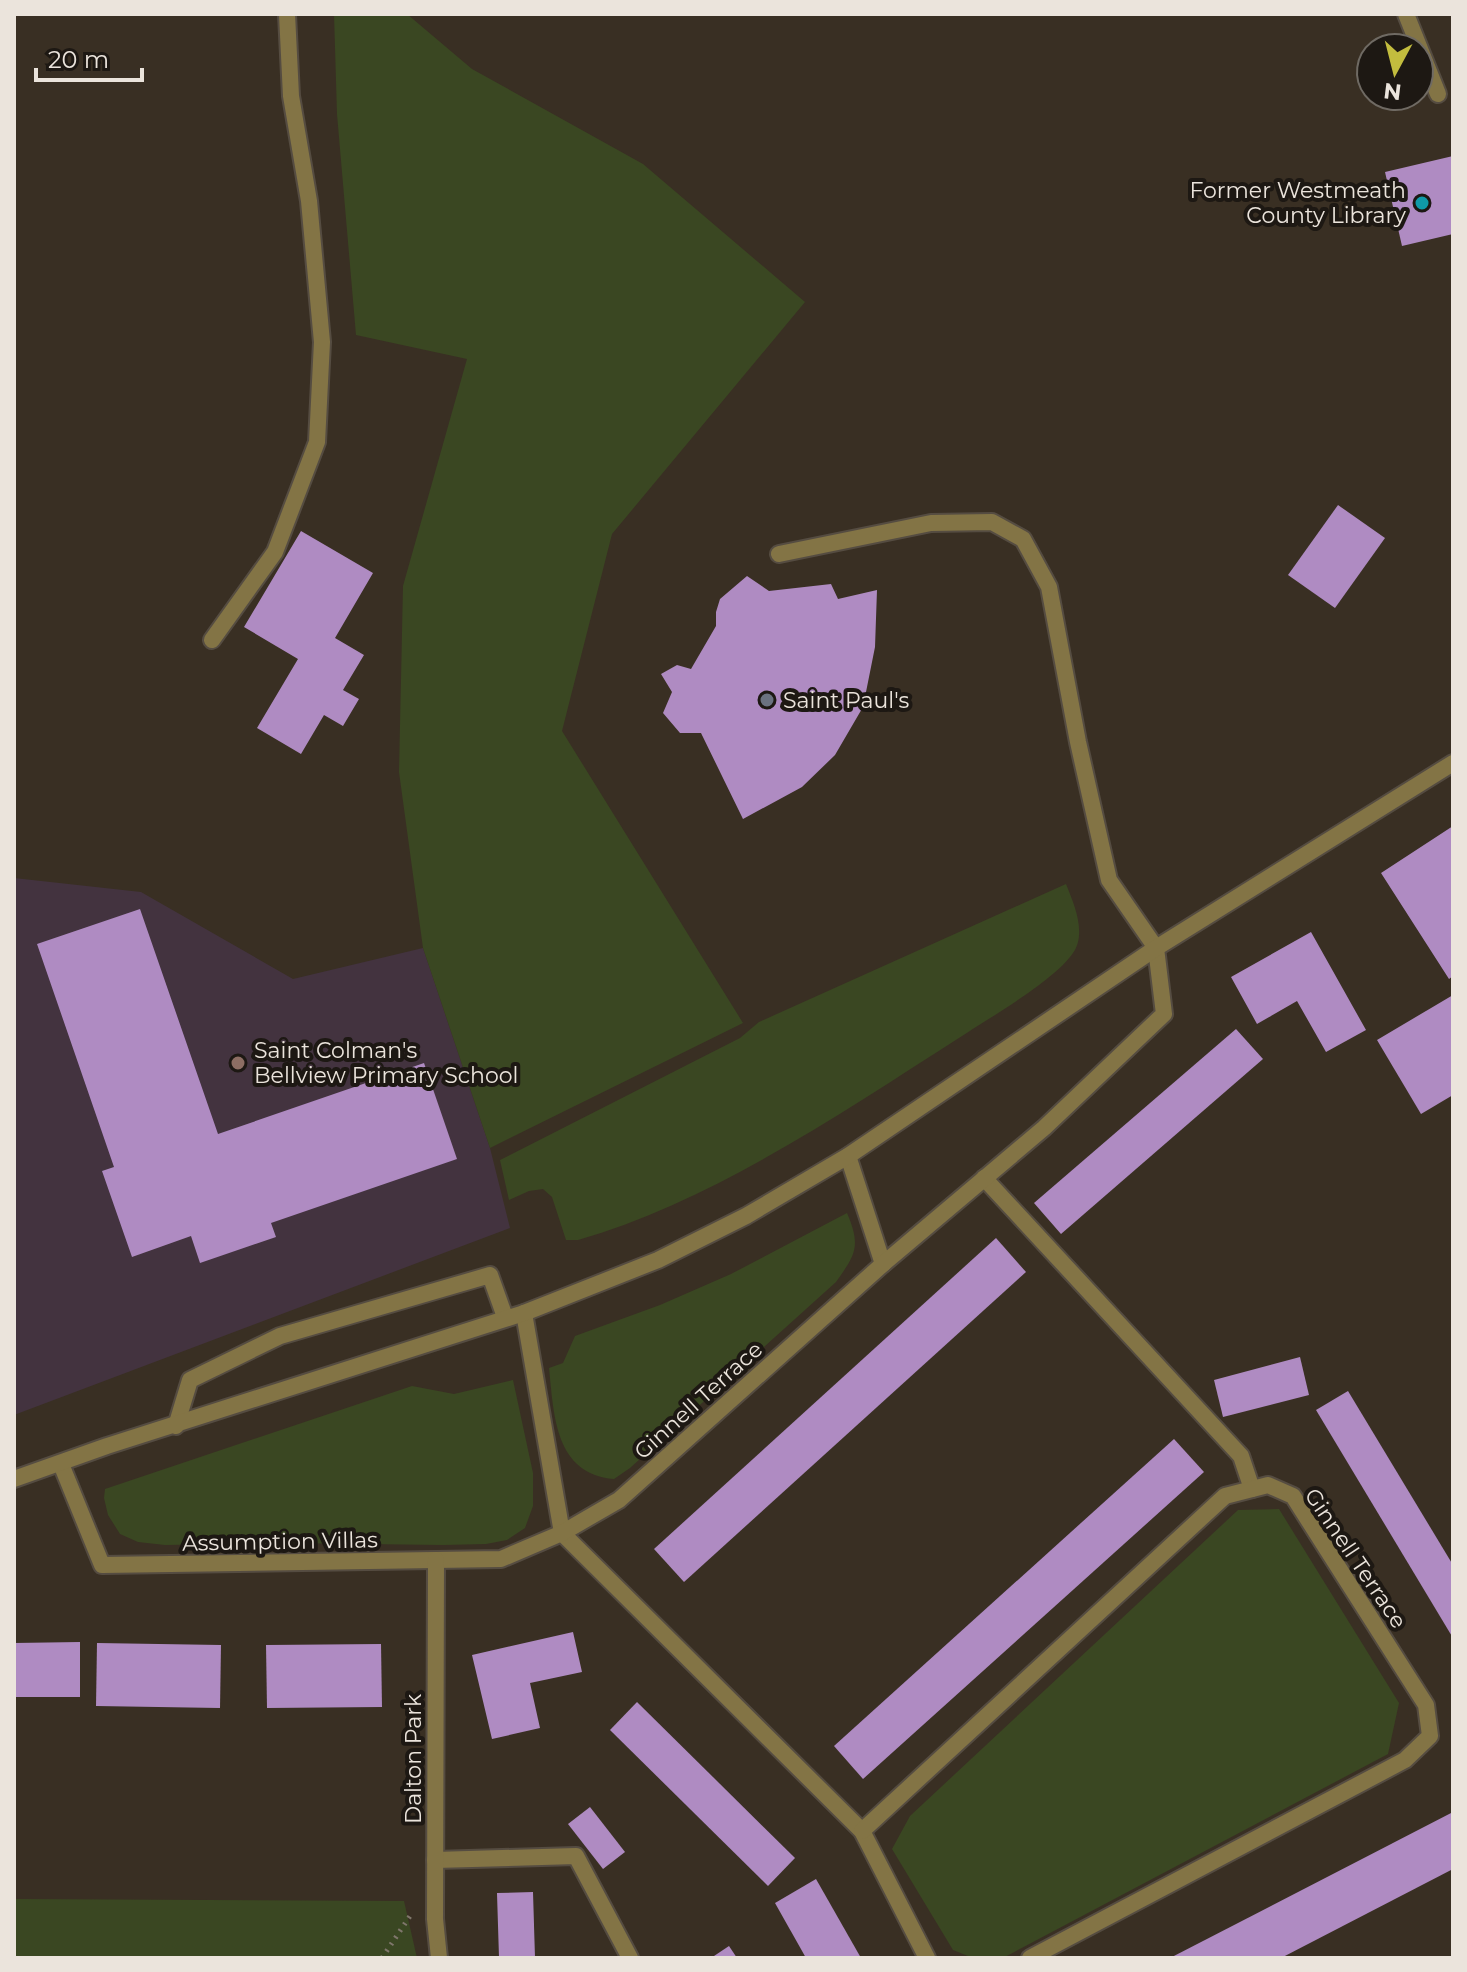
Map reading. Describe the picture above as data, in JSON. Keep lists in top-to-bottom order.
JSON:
{
  "streets": {
    "street": ["Ginnell Terrace", "Assumption Villas", "Dalton Park"]
  },
  "crossings": [
    ["Ginnell Terrace", "Assumption Villas"],
    ["Assumption Villas", "Dalton Park"]
  ],
  "places": ["Former Westmeath County Library", "Saint Paul's", "Saint Colman's Bellview Primary School"],
  "scale_bar": "20 m",
  "north": "bottom"
}
